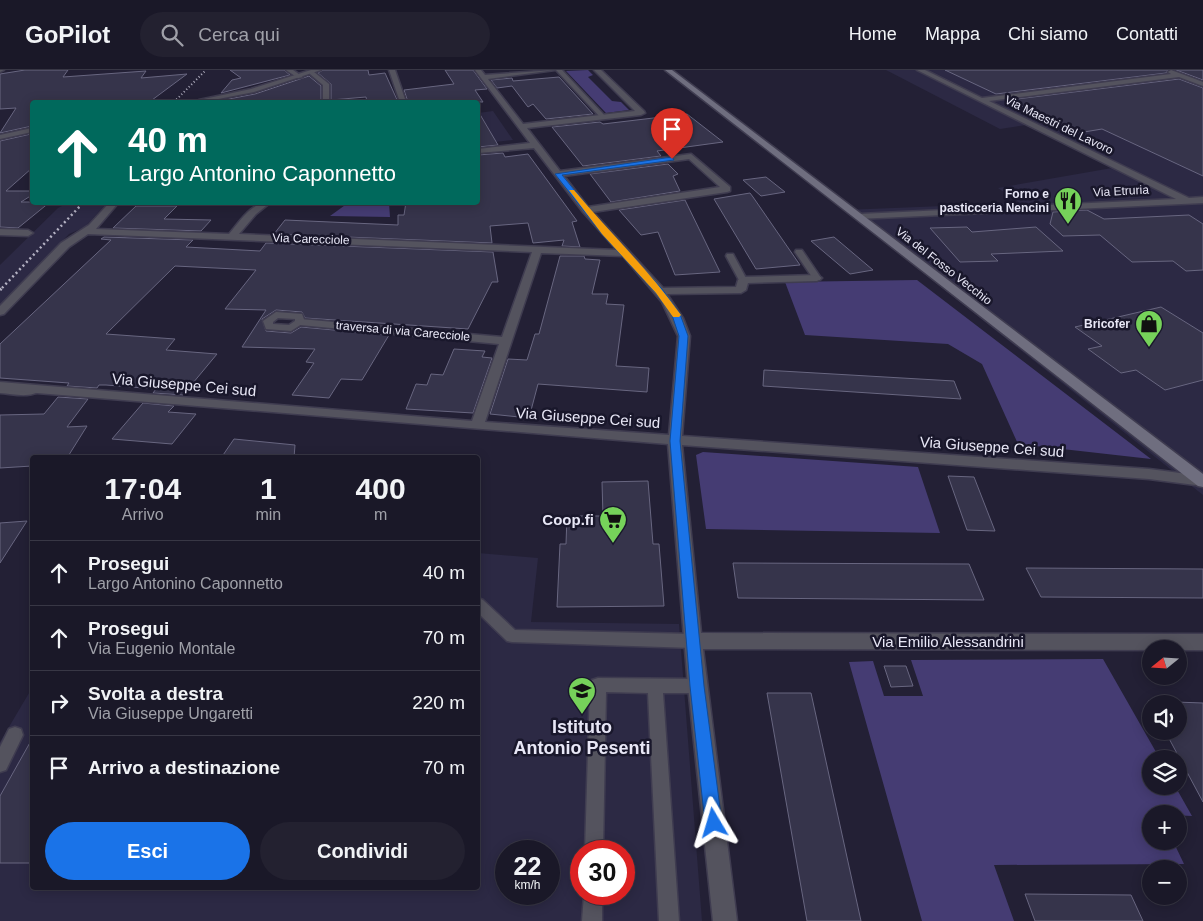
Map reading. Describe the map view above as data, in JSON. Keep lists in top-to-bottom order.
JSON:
{
  "streets": {
    "street": [
      "Via Maestri del Lavoro",
      "Via Etruria",
      "Via Carecciole",
      "Via del Fosso Vecchio",
      "traversa di via Carecciole",
      "Via Giuseppe Cei sud",
      "Via Emilio Alessandrini"
    ]
  },
  "crossings": [
    ["Via Maestri del Lavoro", "Via Etruria"],
    ["Via Etruria", "Via del Fosso Vecchio"],
    ["Via del Fosso Vecchio", "Via Giuseppe Cei sud"]
  ],
  "places": {
    "restaurant": ["Forno e pasticceria Nencini"],
    "shop": ["Bricofer"],
    "supermarket": ["Coop.fi"],
    "school or university": ["Istituto Antonio Pesenti"]
  },
  "north": "left",
  "page": {
    "header": "GoPilot",
    "search": "Cerca qui",
    "nav": [
      "Home",
      "Mappa",
      "Chi siamo",
      "Contatti"
    ],
    "turn": ["40 m", "Largo Antonino Caponnetto"],
    "eta": [
      "17:04",
      "Arrivo",
      "1",
      "min",
      "400",
      "m"
    ],
    "list": [
      {
        "name": "Prosegui",
        "note": "Largo Antonino Caponnetto",
        "value": "40 m"
      },
      {
        "name": "Prosegui",
        "note": "Via Eugenio Montale",
        "value": "70 m"
      },
      {
        "name": "Svolta a destra",
        "note": "Via Giuseppe Ungaretti",
        "value": "220 m"
      },
      {
        "name": "Arrivo a destinazione",
        "value": "70 m"
      }
    ],
    "map_buttons": ["+", "−"],
    "buttons": ["Esci", "Condividi"],
    "speed": "22 km/h",
    "limit": "30"
  }
}
